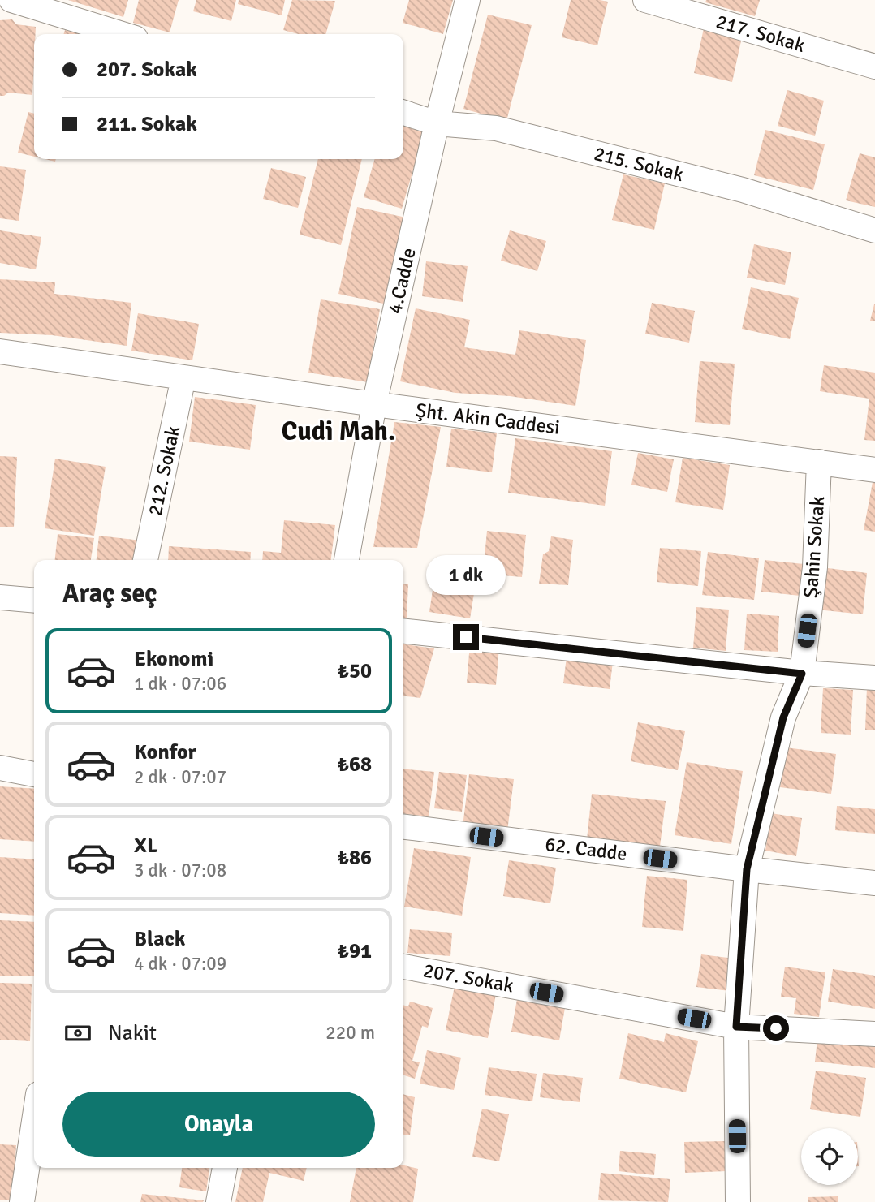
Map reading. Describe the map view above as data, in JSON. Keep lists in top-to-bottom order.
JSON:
{
  "streets": {
    "street": [
      "217. Sokak",
      "215. Sokak",
      "4.Cadde",
      "Şht. Akin Caddesi",
      "212. Sokak",
      "Şahin Sokak",
      "62. Cadde",
      "207. Sokak"
    ]
  },
  "crossings": [
    ["215. Sokak", "4.Cadde"],
    ["4.Cadde", "Şht. Akin Caddesi"],
    ["Şht. Akin Caddesi", "212. Sokak"],
    ["Şht. Akin Caddesi", "Şahin Sokak"],
    ["Şahin Sokak", "62. Cadde"],
    ["Şahin Sokak", "207. Sokak"]
  ],
  "districts": ["Cudi Mah."],
  "page": {
    "banner": ["207. Sokak", "211. Sokak"],
    "bubble": "1 dk",
    "heading": "Araç seç",
    "list": [
      {
        "name": "Ekonomi",
        "note": "1 dk · 07:06",
        "value": "₺50"
      },
      {
        "name": "Konfor",
        "note": "2 dk · 07:07",
        "value": "₺68"
      },
      {
        "name": "XL",
        "note": "3 dk · 07:08",
        "value": "₺86"
      },
      {
        "name": "Black",
        "note": "4 dk · 07:09",
        "value": "₺91"
      }
    ],
    "pay": ["Nakit", "220 m"],
    "buttons": "Onayla"
  }
}
